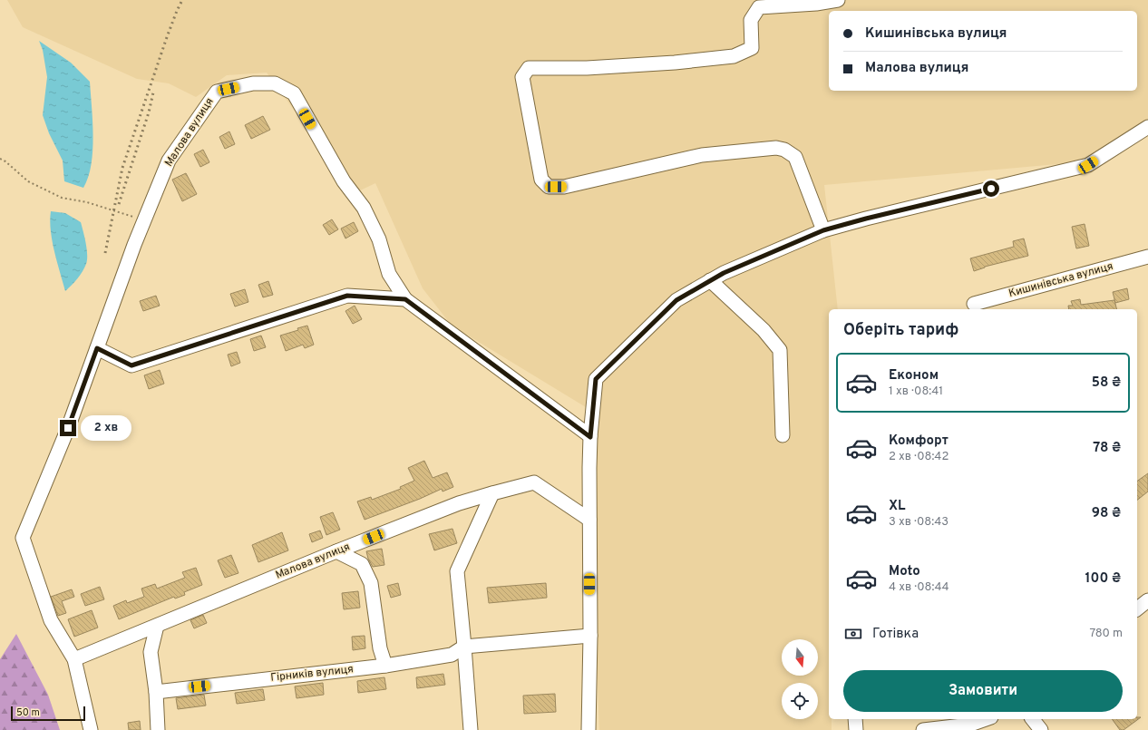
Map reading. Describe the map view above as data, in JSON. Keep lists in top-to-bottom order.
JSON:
{
  "streets": {
    "street": ["Малова вулиця", "Кишинівська вулиця", "Гірників вулиця"]
  },
  "scale_bar": "50 m",
  "north": "bottom",
  "page": {
    "banner": ["Кишинівська вулиця", "Малова вулиця"],
    "heading": "Оберіть тариф",
    "list": [
      {
        "name": "Економ",
        "note": "1 хв · 08:41",
        "value": "58 ₴"
      },
      {
        "name": "Комфорт",
        "note": "2 хв · 08:42",
        "value": "78 ₴"
      },
      {
        "name": "XL",
        "note": "3 хв · 08:43",
        "value": "98 ₴"
      },
      {
        "name": "Moto",
        "note": "4 хв · 08:44",
        "value": "100 ₴"
      }
    ],
    "bubble": "2 хв",
    "pay": ["Готівка", "780 m"],
    "buttons": "Замовити",
    "scale": "50 m"
  }
}
